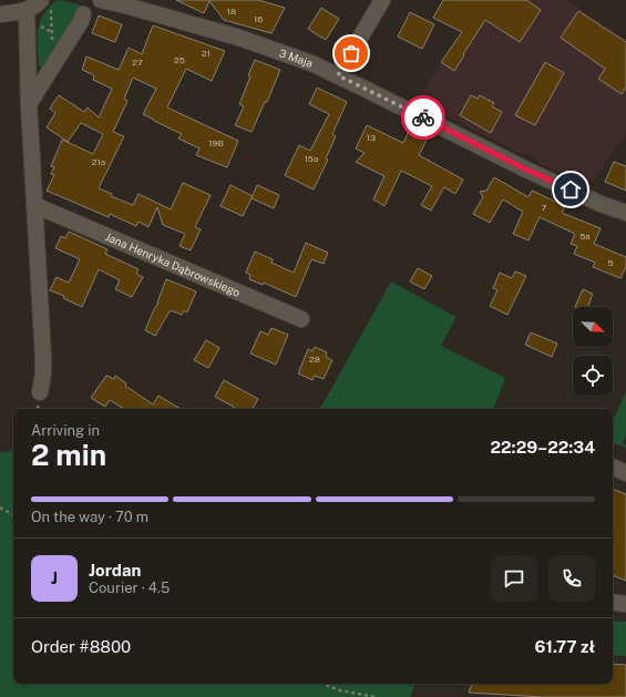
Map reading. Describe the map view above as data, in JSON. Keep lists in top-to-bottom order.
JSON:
{
  "streets": {
    "street": ["3 Maja", "Jana Henryka Dąbrowskiego"]
  },
  "house_numbers": [
    "18",
    "16",
    "21",
    "25",
    "27",
    "13",
    "19B",
    "15a",
    "21a",
    "7",
    "5a",
    "5",
    "28"
  ],
  "north": "bottom right",
  "page": {
    "heading": ["2 min", "Arriving in", "22:29–22:34"],
    "panel": [
      "Jordan",
      "Courier · 4.5",
      "Order #8800",
      "61.77 zł"
    ],
    "bar": "On the way · 70 m",
    "round": "J"
  }
}
